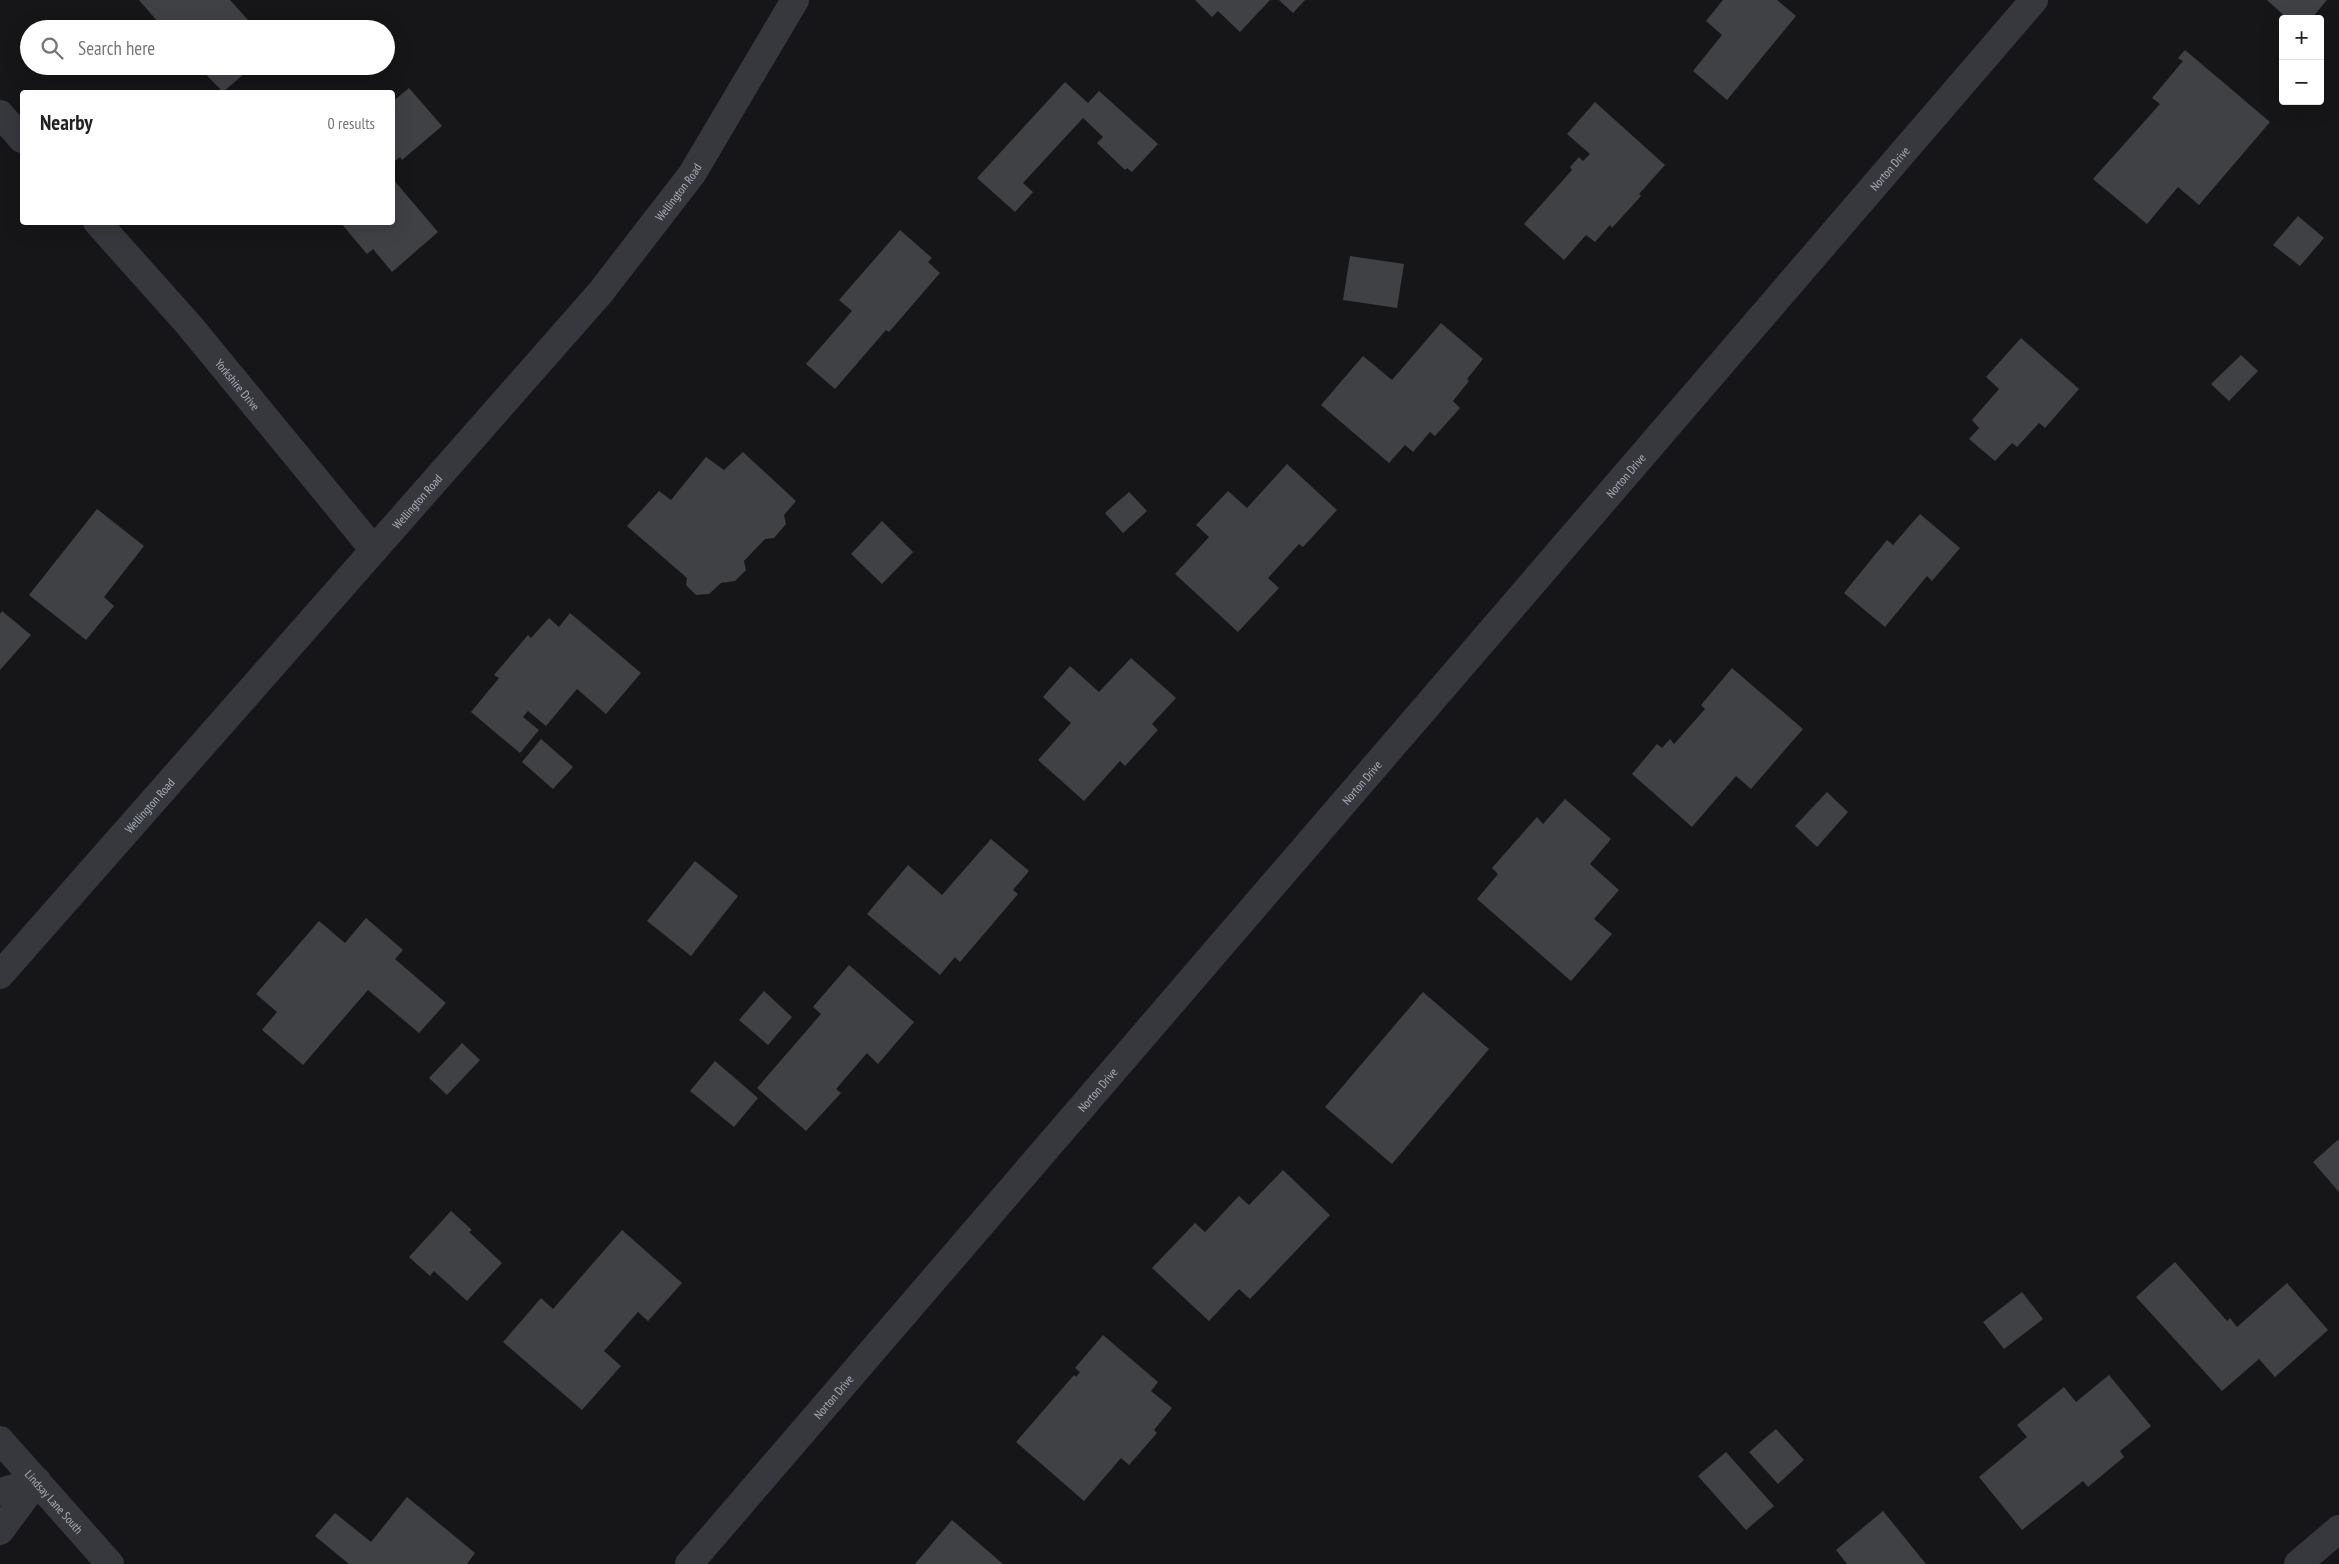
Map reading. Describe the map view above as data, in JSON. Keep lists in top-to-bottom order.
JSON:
{
  "streets": {
    "street": [
      "Norton Drive",
      "Wellington Road",
      "Yorkshire Drive",
      "Lindsay Lane South"
    ]
  },
  "crossings": [
    ["Wellington Road", "Yorkshire Drive"]
  ],
  "page": {
    "map_buttons": ["+", "−"],
    "search": "Search here",
    "heading": ["Nearby", "0 results"]
  }
}
